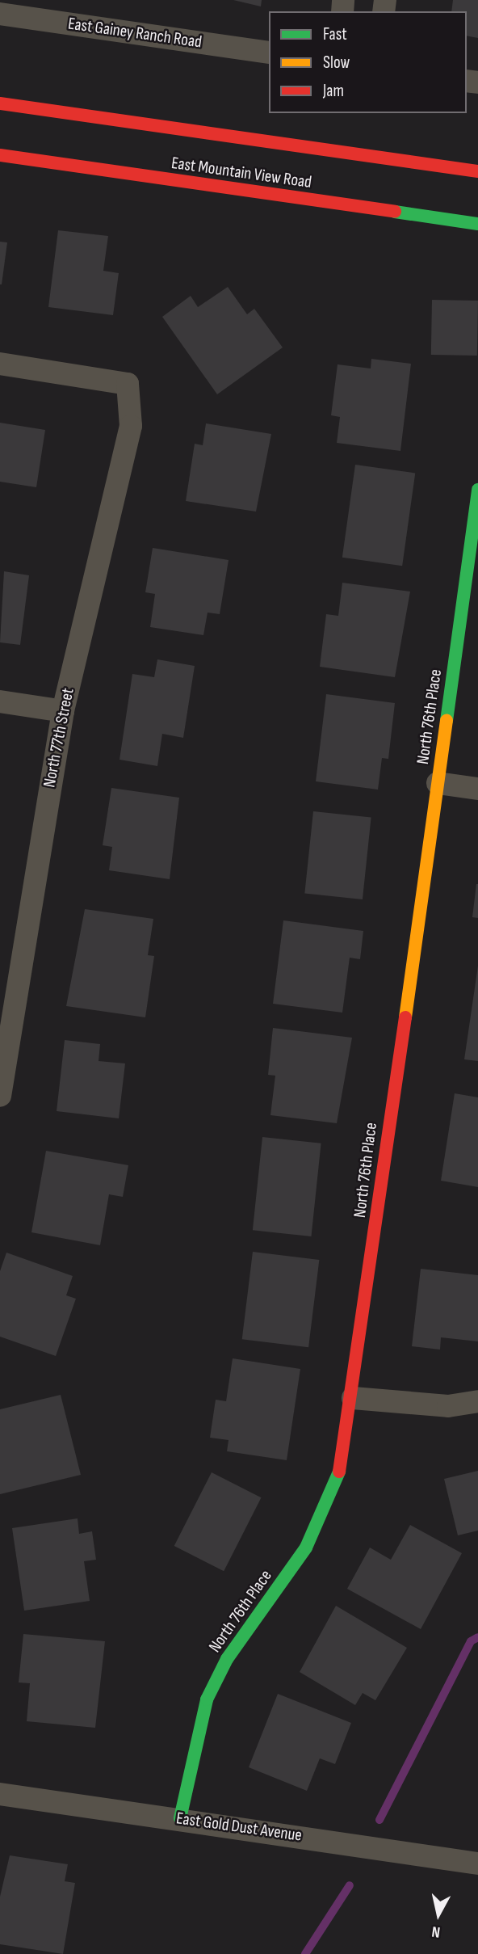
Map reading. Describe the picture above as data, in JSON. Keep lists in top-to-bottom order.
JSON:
{
  "streets": {
    "street": [
      "East Gainey Ranch Road",
      "East Mountain View Road",
      "North 76th Place",
      "North 77th Street",
      "East Gold Dust Avenue"
    ]
  },
  "crossings": [
    ["North 76th Place", "East Gold Dust Avenue"]
  ],
  "legend": ["Fast", "Slow", "Jam"],
  "north": "bottom"
}
